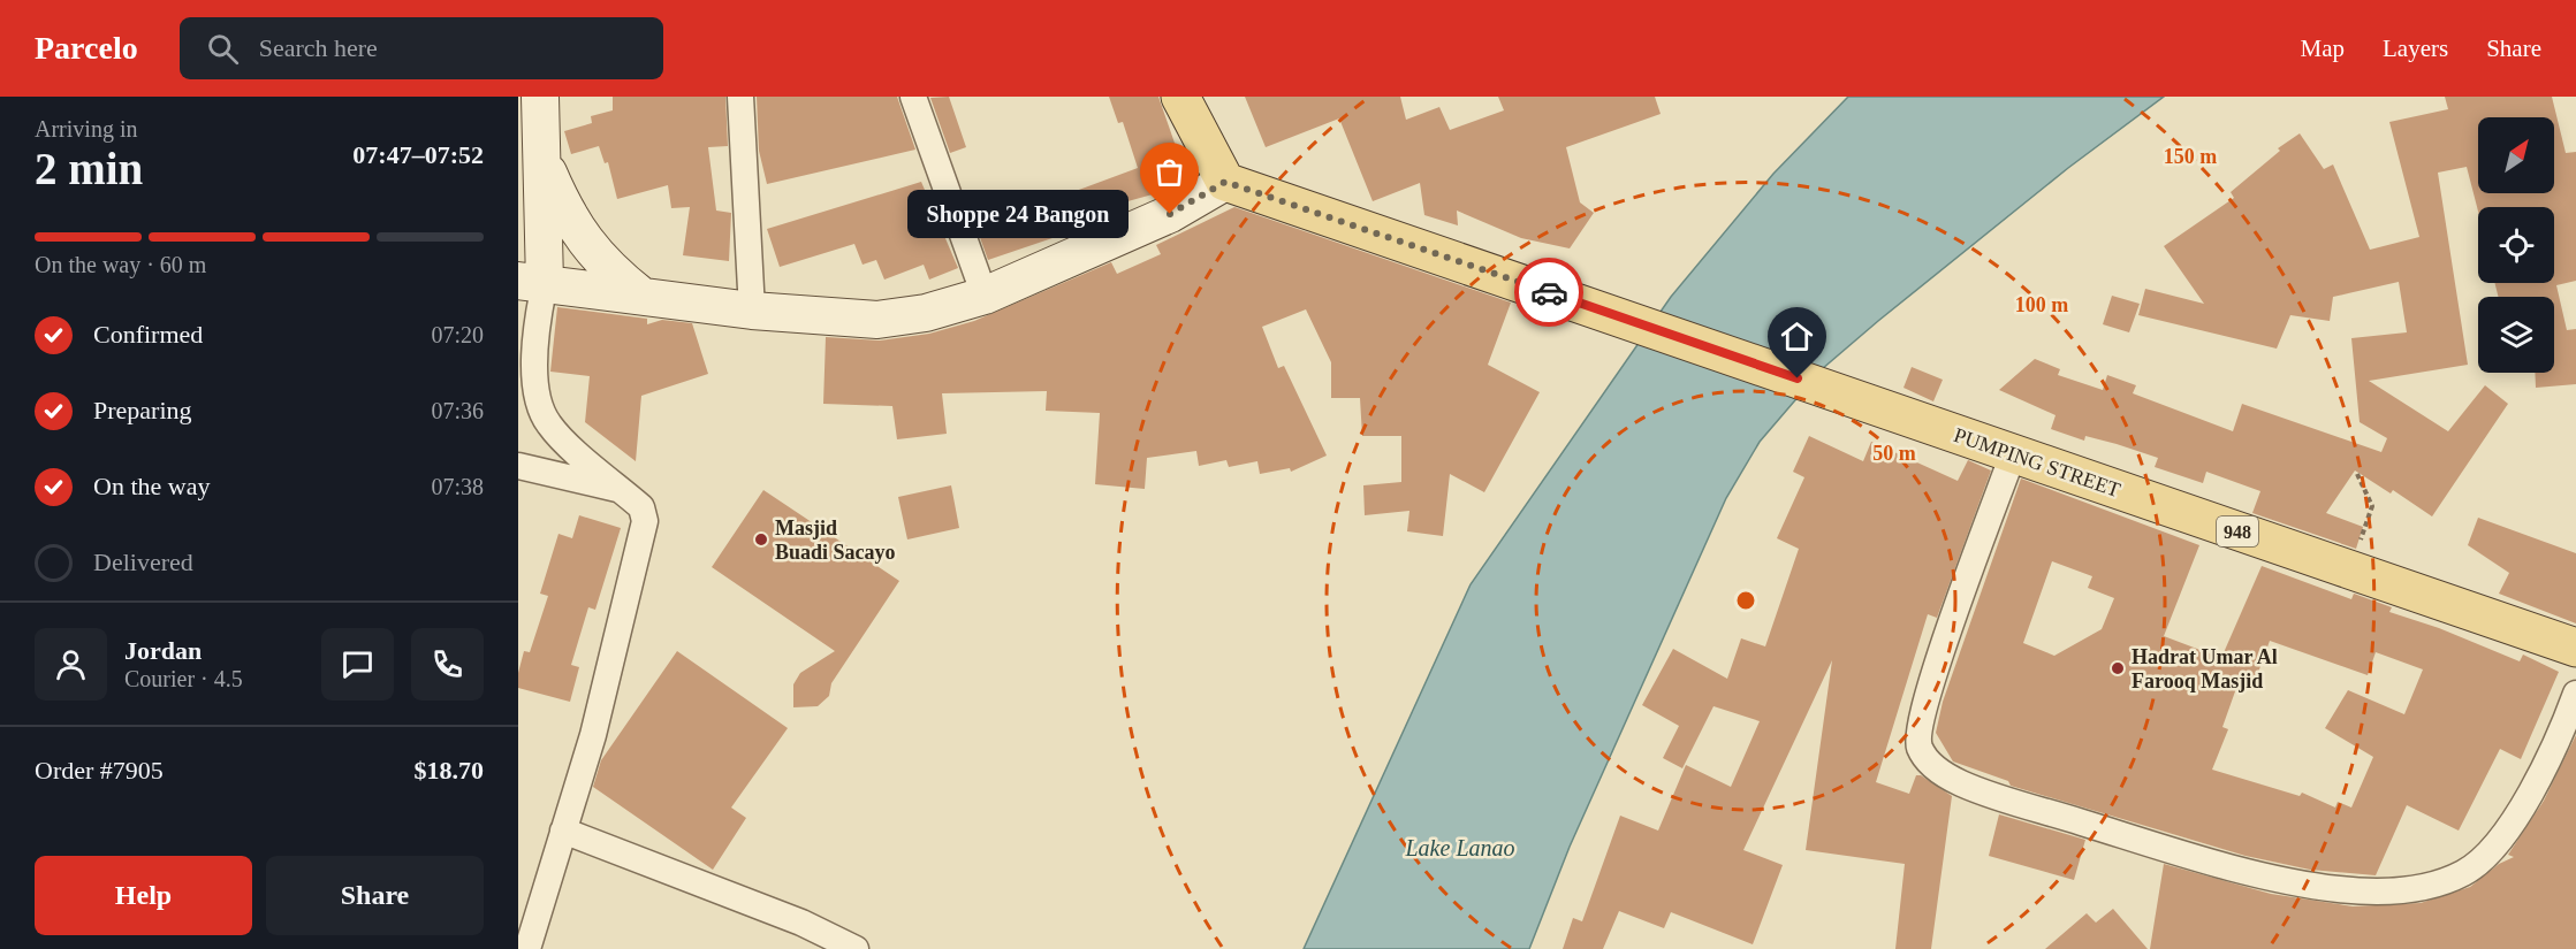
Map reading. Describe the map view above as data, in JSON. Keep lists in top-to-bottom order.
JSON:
{
  "streets": {
    "main road": ["PUMPING STREET", "948"]
  },
  "water": ["Lake Lanao"],
  "places": ["Shoppe 24 Bangon", "Masjid Buadi Sacayo", "Hadrat Umar Al Farooq Masjid"],
  "north": "top right",
  "page": {
    "header": "Parcelo",
    "search": "Search here",
    "nav": ["Map", "Layers", "Share"],
    "heading": ["2 min", "Arriving in", "07:47–07:52"],
    "panel": [
      "Jordan",
      "Courier · 4.5",
      "Order #7905",
      "$18.70"
    ],
    "bubble": "Shoppe 24 Bangon",
    "bar": "On the way · 60 m",
    "list": [
      ["Confirmed", "07:20"],
      ["Preparing", "07:36"],
      ["On the way", "07:38"],
      "Delivered"
    ],
    "buttons": ["Help", "Share"]
  },
  "rings": ["150 m", "100 m", "50 m"]
}
